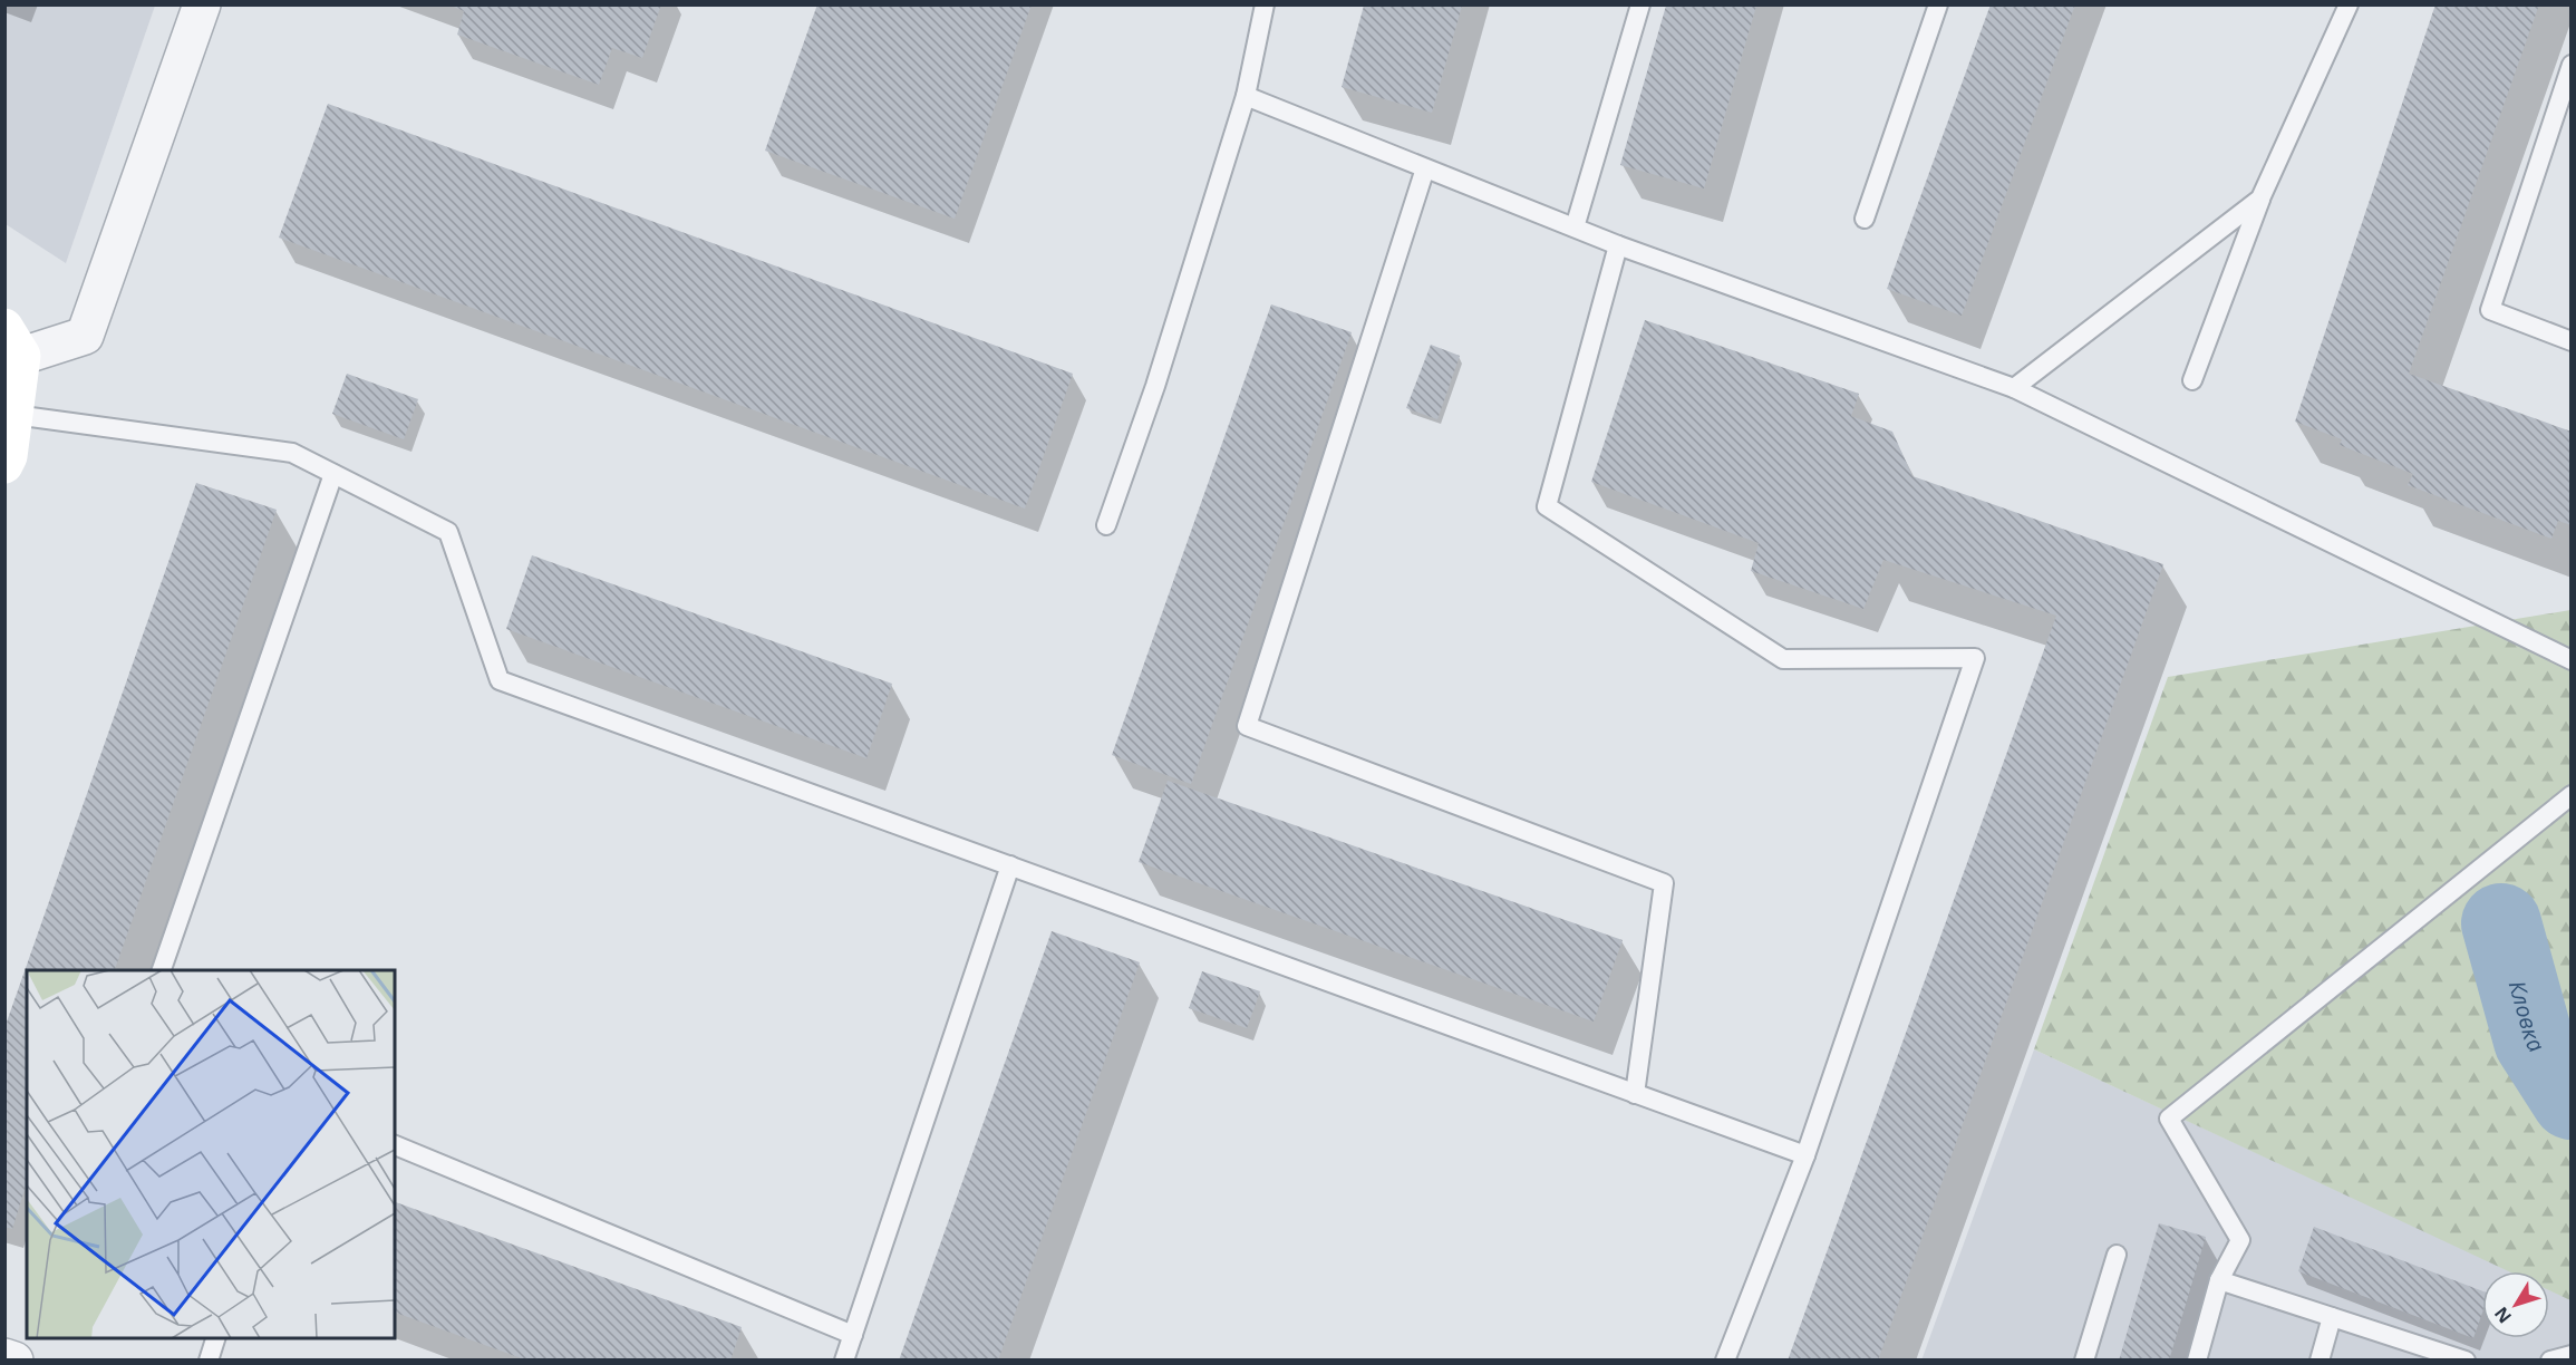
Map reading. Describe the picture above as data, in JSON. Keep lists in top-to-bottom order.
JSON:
{
  "water": ["Кловка"],
  "north": "bottom left"
}
